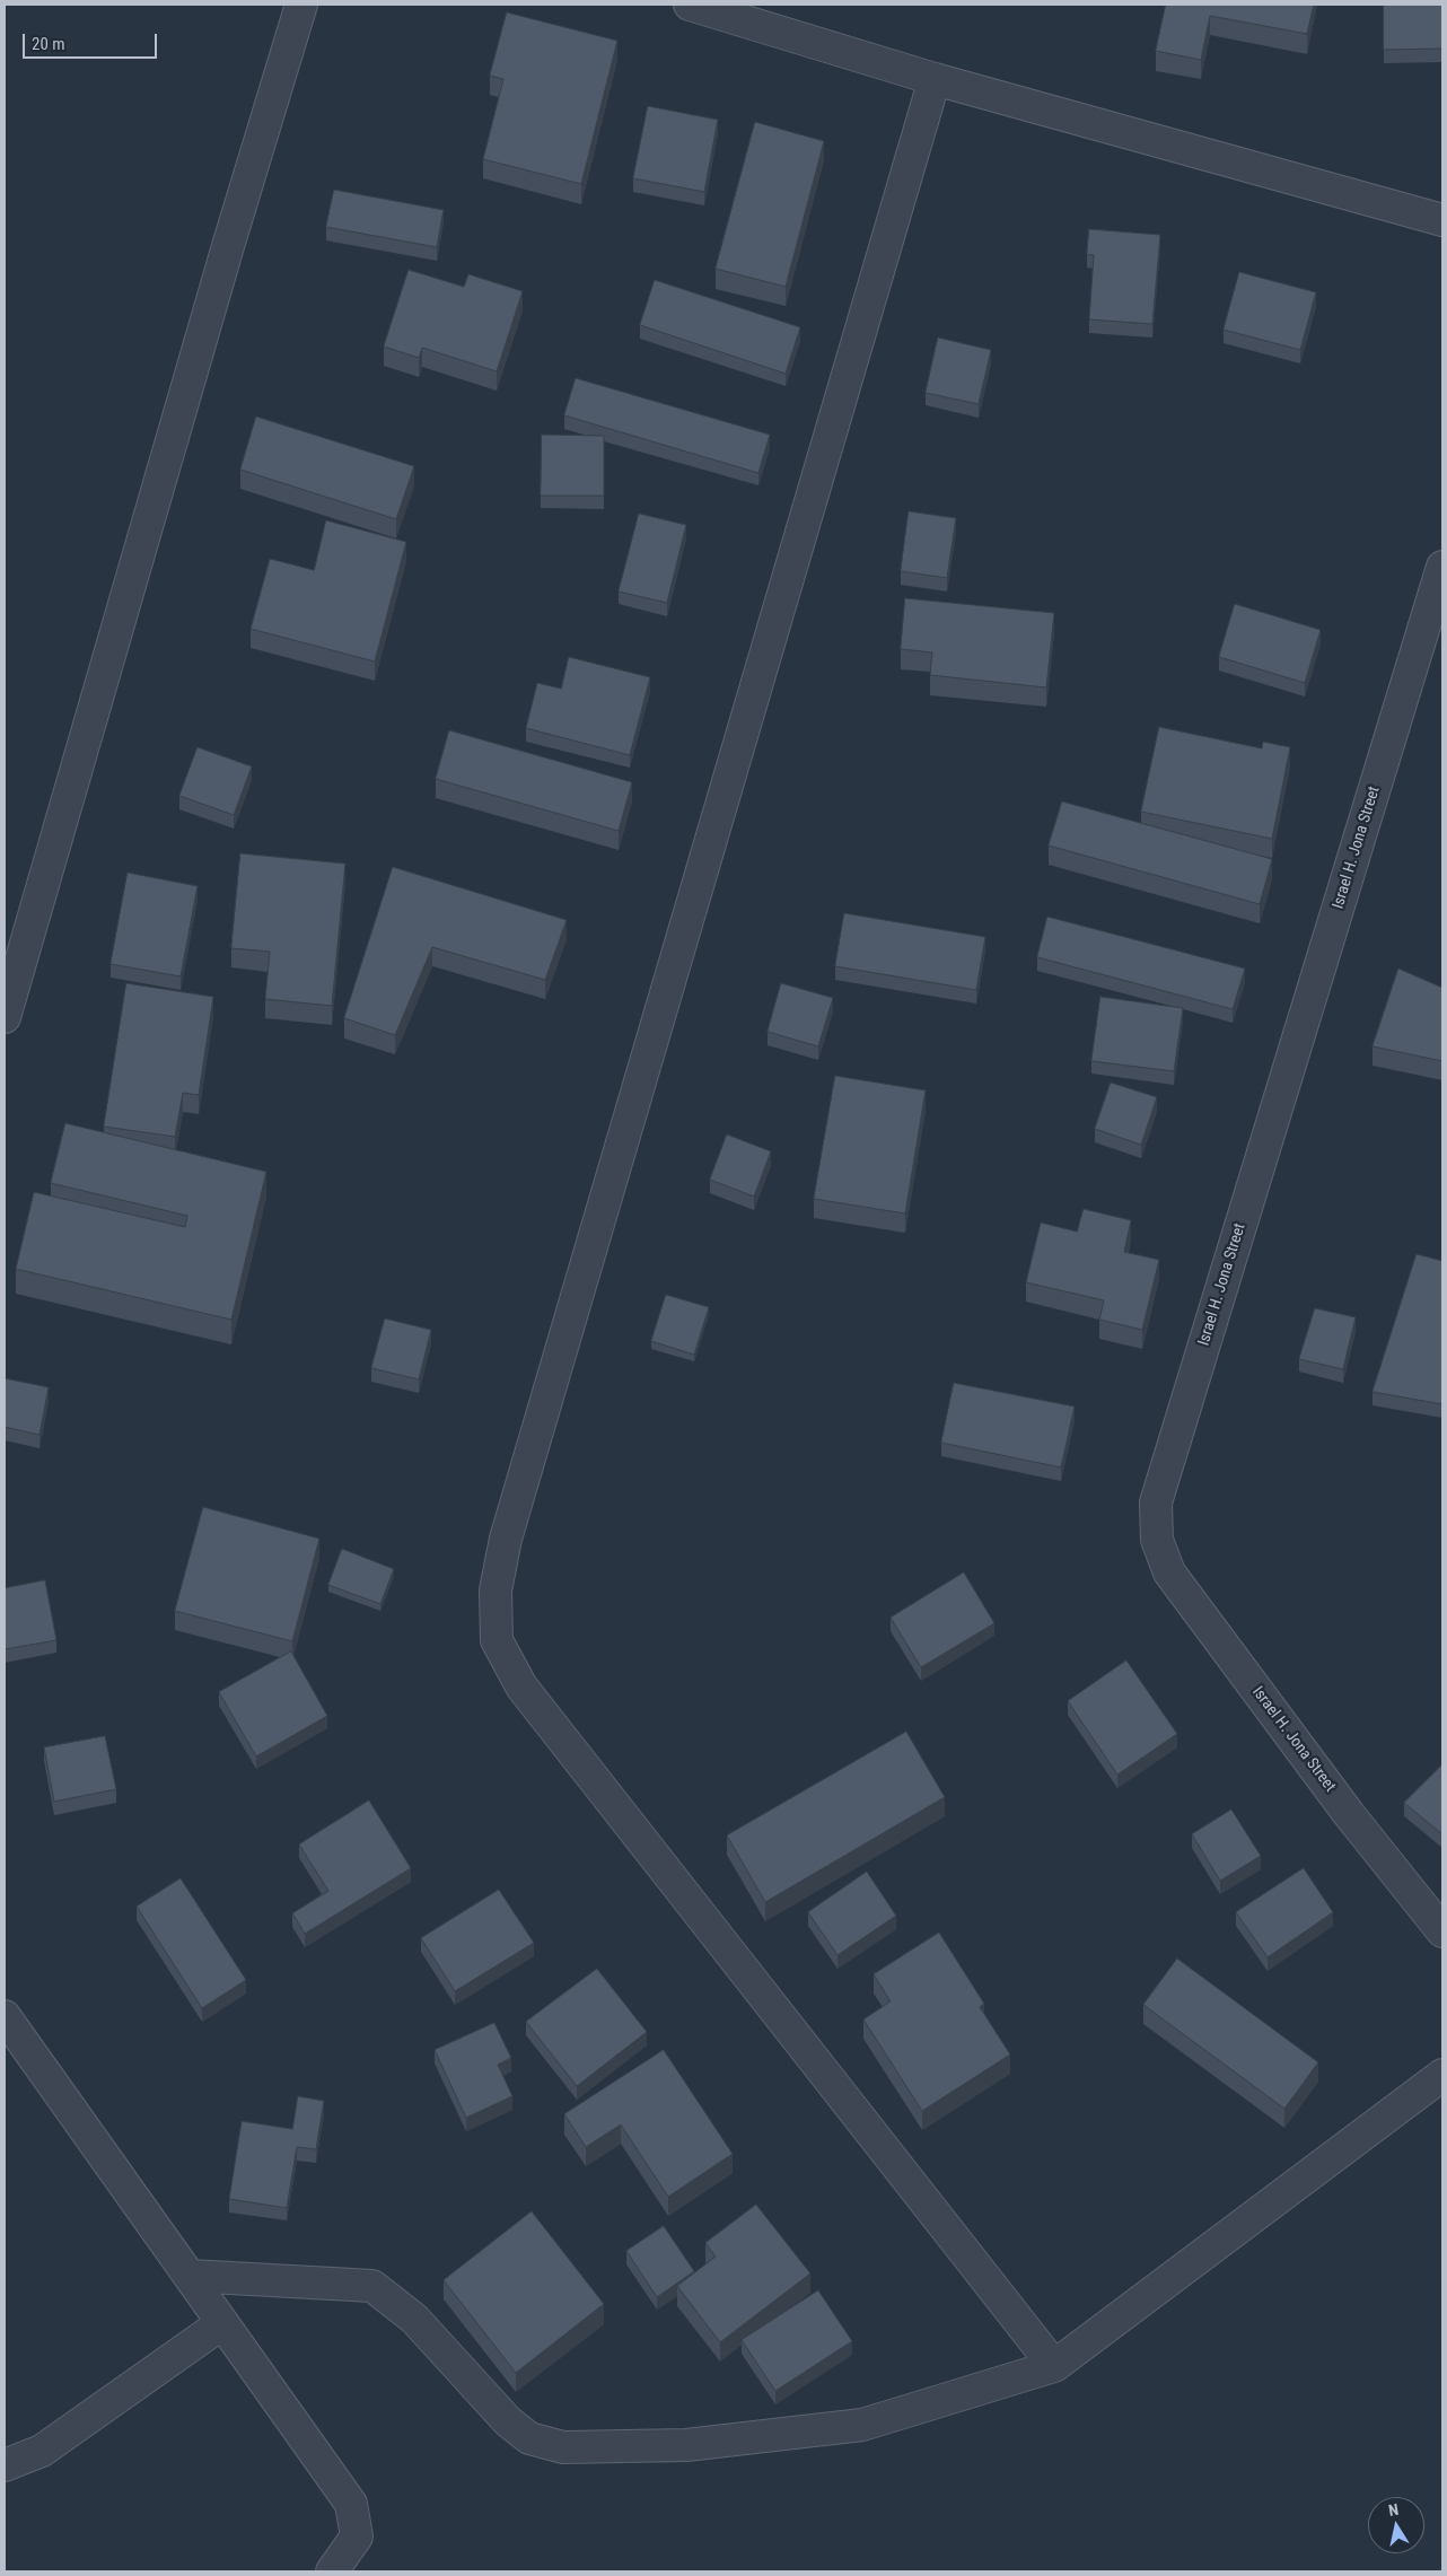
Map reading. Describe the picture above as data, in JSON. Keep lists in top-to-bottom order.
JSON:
{
  "streets": {
    "street": ["Israel H. Jona Street"]
  },
  "scale_bar": "20 m",
  "north": "top"
}
